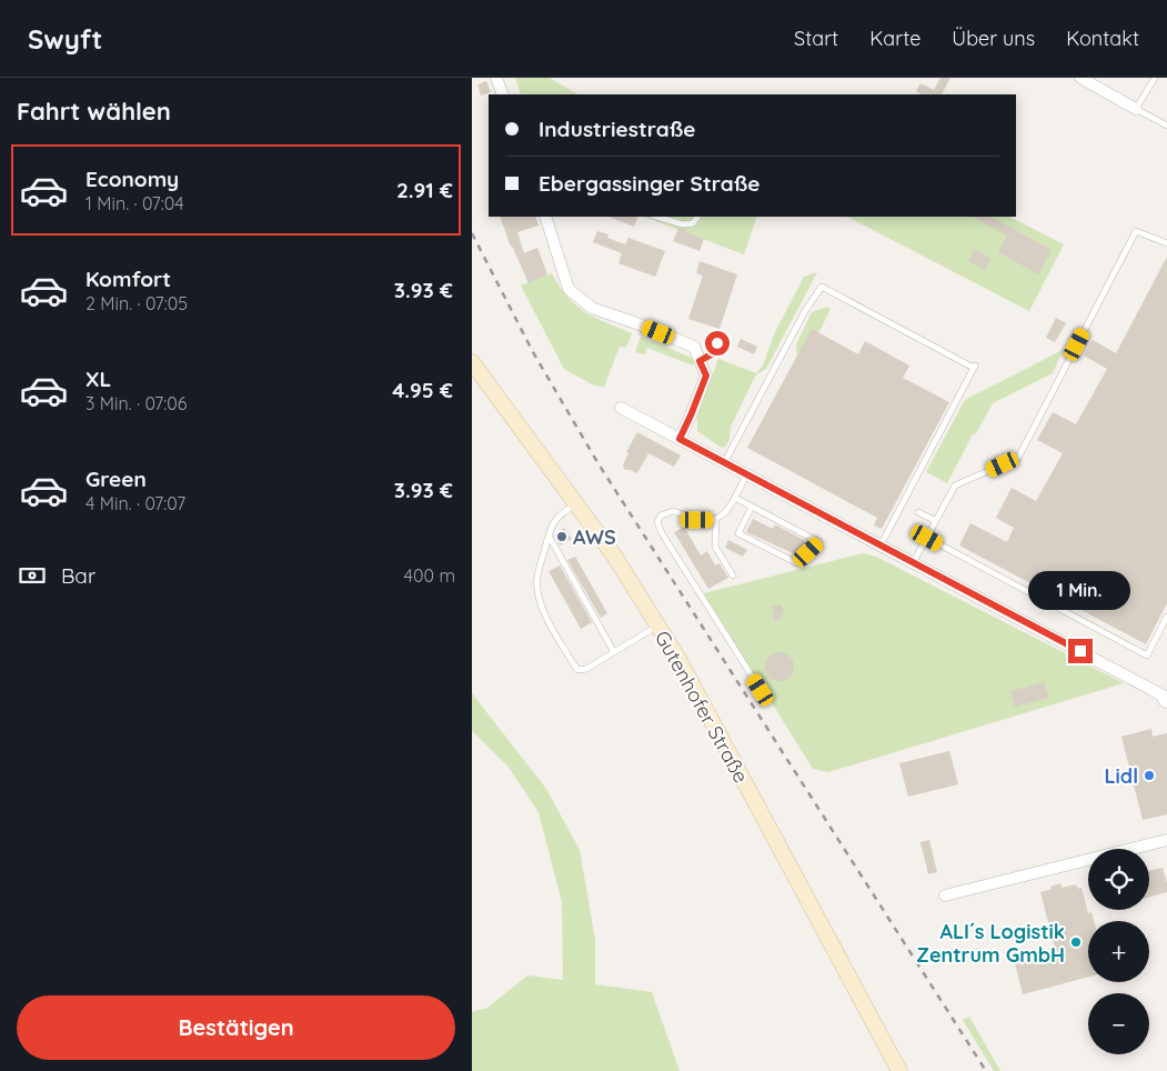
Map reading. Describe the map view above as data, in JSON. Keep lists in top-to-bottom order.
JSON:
{
  "streets": {
    "street": ["Gutenhofer Straße"]
  },
  "places": ["AWS", "Lidl", "ALI´s Logistik Zentrum GmbH"],
  "page": {
    "header": "Swyft",
    "nav": [
      "Start",
      "Karte",
      "Über uns",
      "Kontakt"
    ],
    "heading": "Fahrt wählen",
    "banner": ["Industriestraße", "Ebergassinger Straße"],
    "list": [
      {
        "name": "Economy",
        "note": "1 Min. · 07:04",
        "value": "2.91 €"
      },
      {
        "name": "Komfort",
        "note": "2 Min. · 07:05",
        "value": "3.93 €"
      },
      {
        "name": "XL",
        "note": "3 Min. · 07:06",
        "value": "4.95 €"
      },
      {
        "name": "Green",
        "note": "4 Min. · 07:07",
        "value": "3.93 €"
      }
    ],
    "pay": ["Bar", "400 m"],
    "bubble": "1 Min.",
    "map_buttons": ["+", "−"],
    "buttons": "Bestätigen"
  }
}
